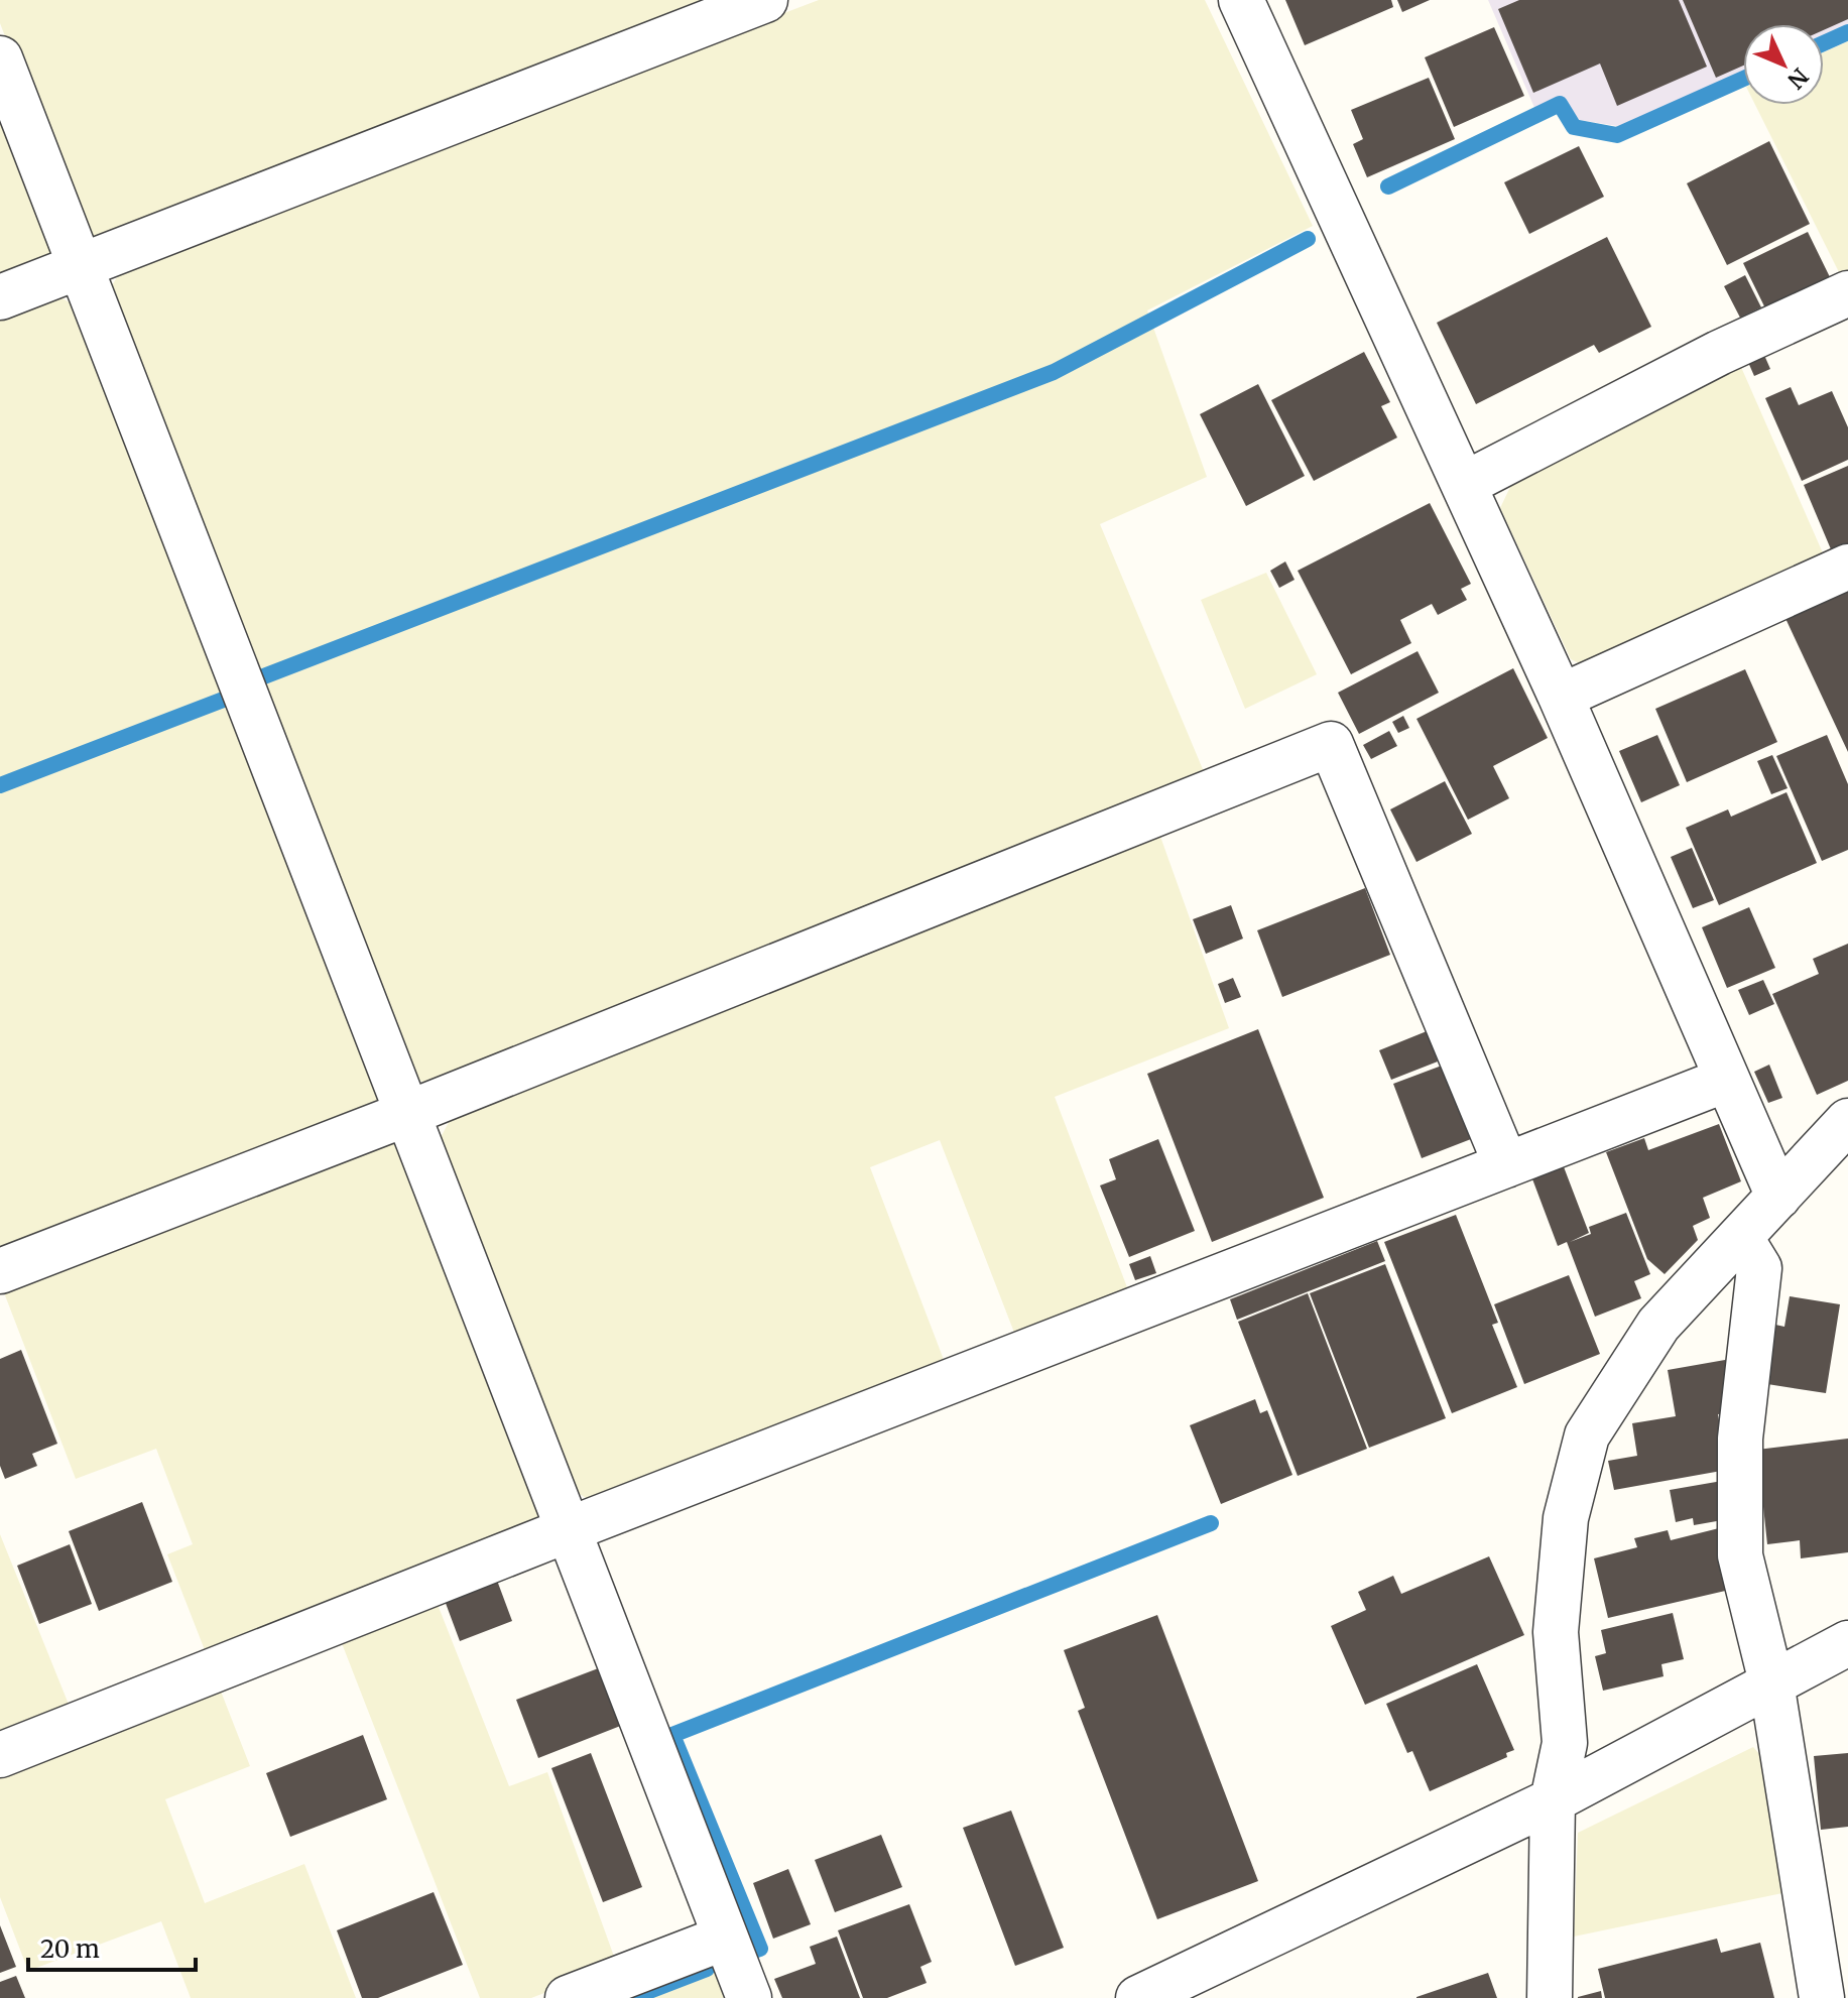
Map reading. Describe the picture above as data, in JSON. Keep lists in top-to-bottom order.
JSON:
{
  "scale_bar": "20 m",
  "north": "bottom right"
}
